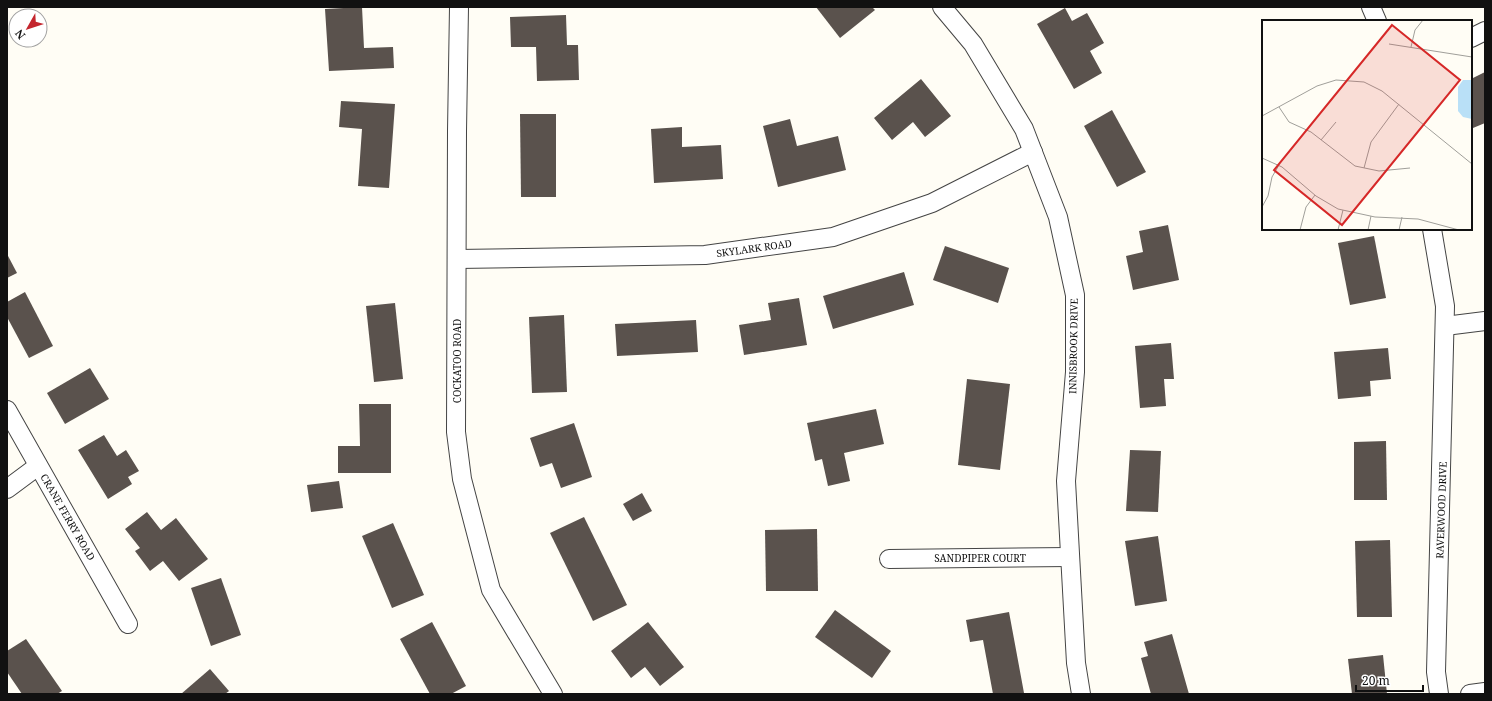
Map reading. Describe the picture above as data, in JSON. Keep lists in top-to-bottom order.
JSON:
{
  "streets": {
    "street": [
      "SKYLARK ROAD",
      "INNISBROOK DRIVE",
      "COCKATOO ROAD",
      "RAVERWOOD DRIVE",
      "CRANE FERRY ROAD",
      "SANDPIPER COURT"
    ]
  },
  "crossings": [
    ["SKYLARK ROAD", "INNISBROOK DRIVE"],
    ["SKYLARK ROAD", "COCKATOO ROAD"],
    ["INNISBROOK DRIVE", "SANDPIPER COURT"]
  ],
  "scale_bar": "20 m",
  "north": "bottom left"
}
